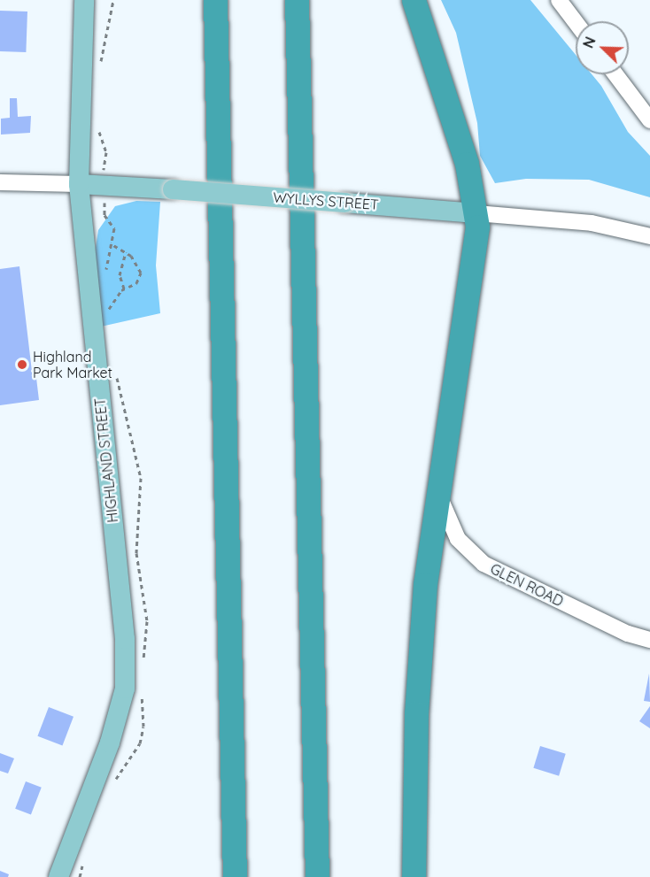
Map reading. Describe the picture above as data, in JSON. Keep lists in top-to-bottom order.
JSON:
{
  "streets": {
    "main road": ["WYLLYS STREET", "HIGHLAND STREET"],
    "street": ["GLEN ROAD"]
  },
  "crossings": [
    ["WYLLYS STREET", "HIGHLAND STREET"]
  ],
  "places": ["Highland Park Market"],
  "north": "top left"
}
